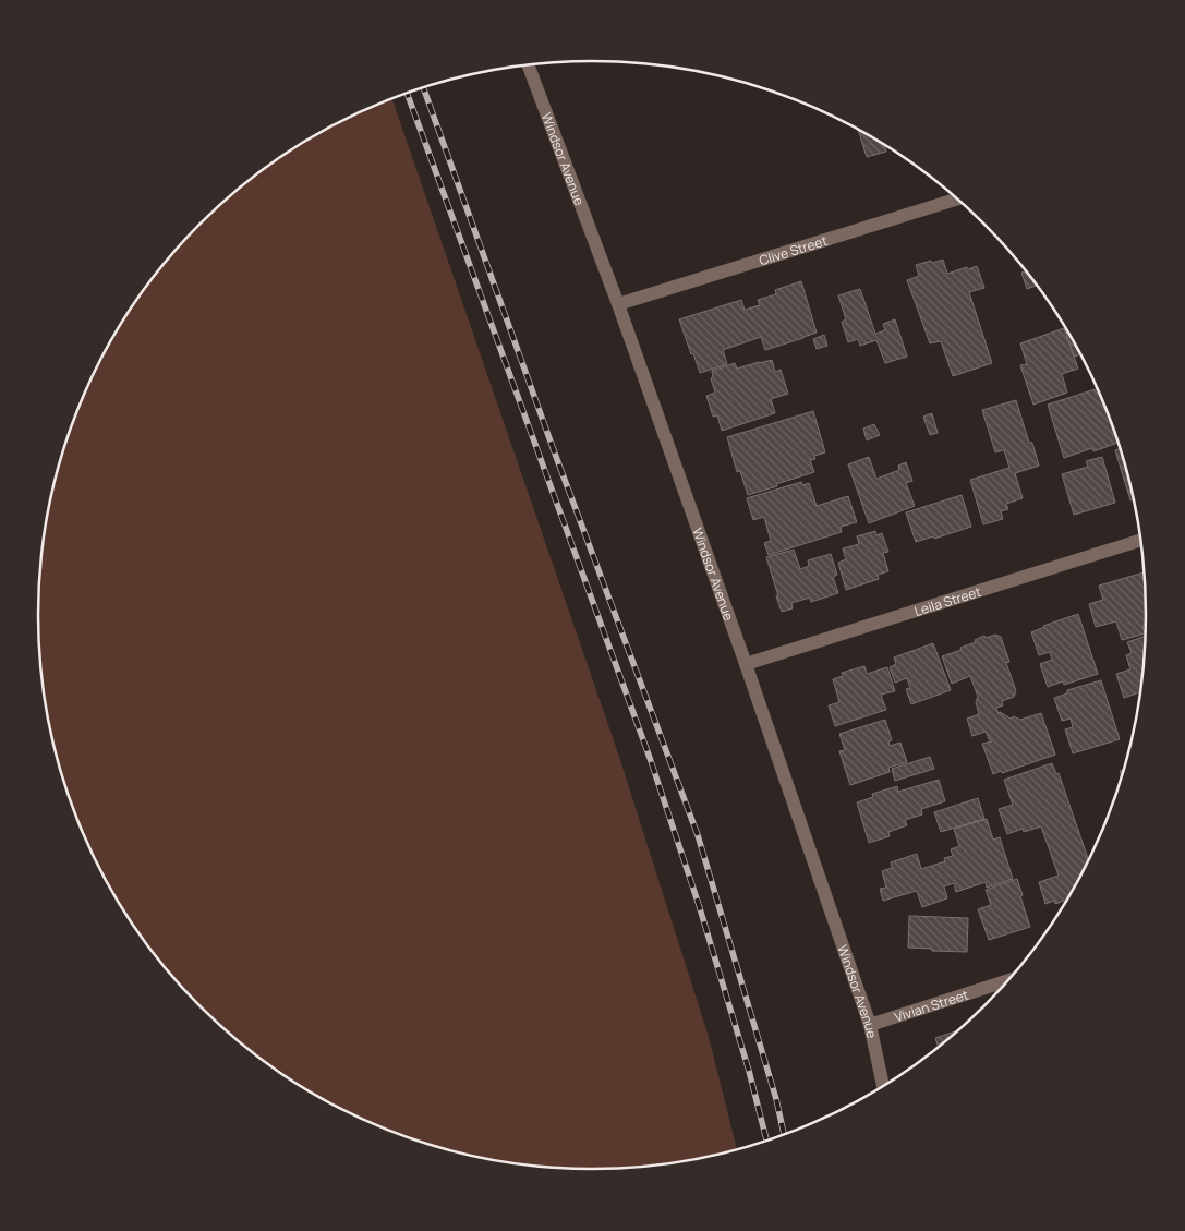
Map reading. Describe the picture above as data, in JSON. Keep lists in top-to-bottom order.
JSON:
{
  "streets": {
    "street": [
      "Windsor Avenue",
      "Clive Street",
      "Leila Street",
      "Vivian Street"
    ]
  },
  "crossings": [
    ["Windsor Avenue", "Clive Street"],
    ["Windsor Avenue", "Leila Street"],
    ["Windsor Avenue", "Vivian Street"]
  ]
}
